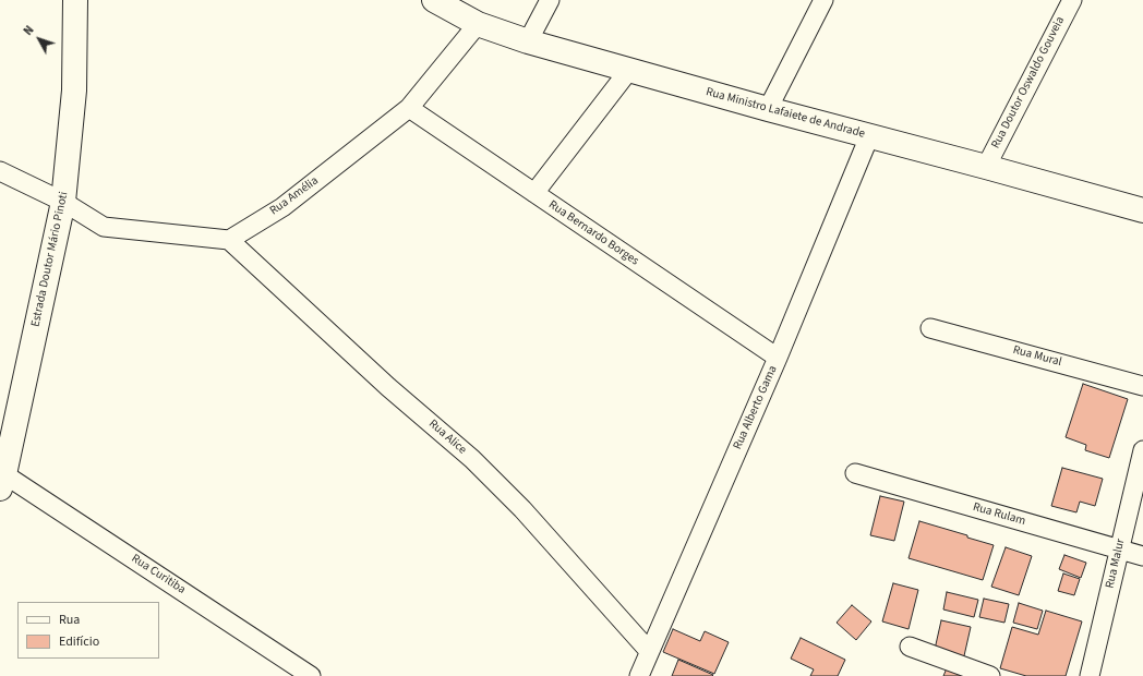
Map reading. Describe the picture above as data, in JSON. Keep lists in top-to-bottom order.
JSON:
{
  "streets": {
    "street": [
      "Rua Doutor Oswaldo Gouveia",
      "Rua Ministro Lafaiete de Andrade",
      "Rua Amélia",
      "Rua Bernardo Borges",
      "Estrada Doutor Mário Pinoti",
      "Rua Mural",
      "Rua Alberto Gama",
      "Rua Alice",
      "Rua Rulam",
      "Rua Malur",
      "Rua Curitiba"
    ]
  },
  "crossings": [
    ["Rua Doutor Oswaldo Gouveia", "Rua Ministro Lafaiete de Andrade"],
    ["Rua Ministro Lafaiete de Andrade", "Rua Amélia"],
    ["Rua Ministro Lafaiete de Andrade", "Rua Alberto Gama"],
    ["Rua Amélia", "Rua Bernardo Borges"],
    ["Rua Amélia", "Rua Alice"],
    ["Rua Bernardo Borges", "Rua Alberto Gama"],
    ["Estrada Doutor Mário Pinoti", "Rua Curitiba"],
    ["Rua Alberto Gama", "Rua Alice"],
    ["Rua Rulam", "Rua Malur"]
  ],
  "legend": ["Rua", "Edifício"],
  "north": "top left"
}
